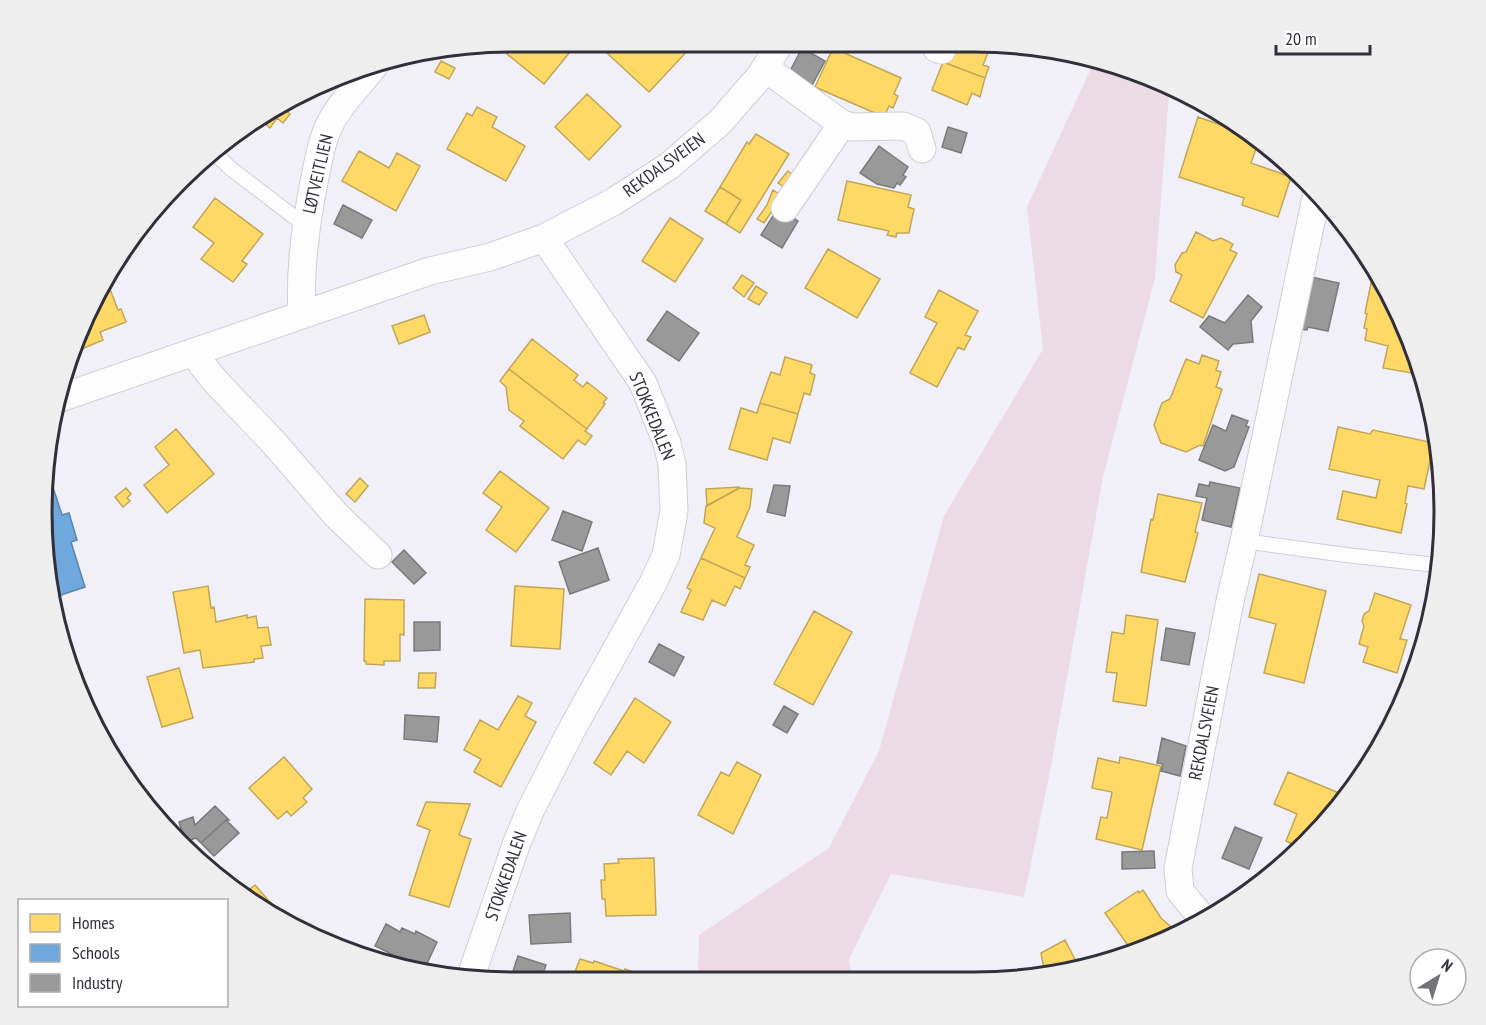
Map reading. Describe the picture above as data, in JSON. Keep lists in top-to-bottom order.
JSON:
{
  "streets": {
    "street": ["REKDALSVEIEN", "LØTVEITLIEN", "STOKKEDALEN"]
  },
  "crossings": [
    ["REKDALSVEIEN", "STOKKEDALEN"]
  ],
  "legend": ["Homes", "Schools", "Industry"],
  "scale_bar": "20 m",
  "north": "top right"
}
